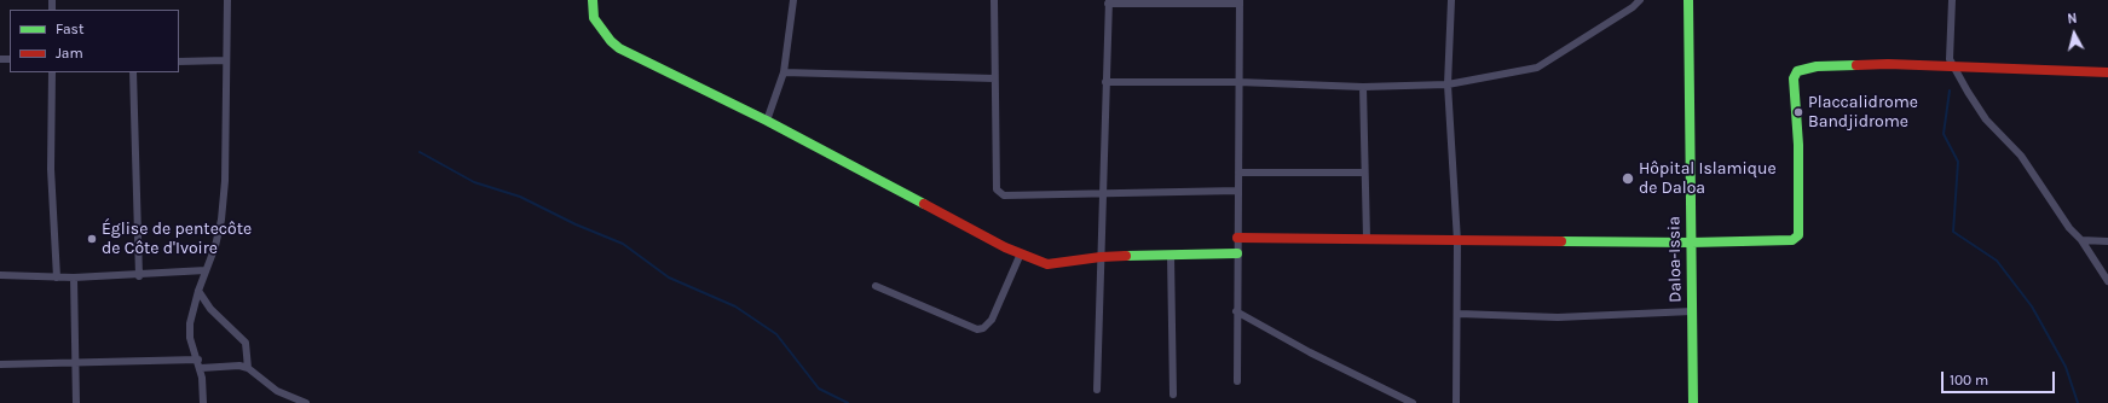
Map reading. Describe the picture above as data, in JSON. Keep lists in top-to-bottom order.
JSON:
{
  "streets": {
    "street": ["Daloa-Issia"]
  },
  "places": ["Placcalidrome Bandjidrome", "Hôpital Islamique de Daloa", "Église de pentecôte de Côte d'Ivoire"],
  "legend": ["Fast", "Jam"],
  "scale_bar": "100 m",
  "north": "top"
}
